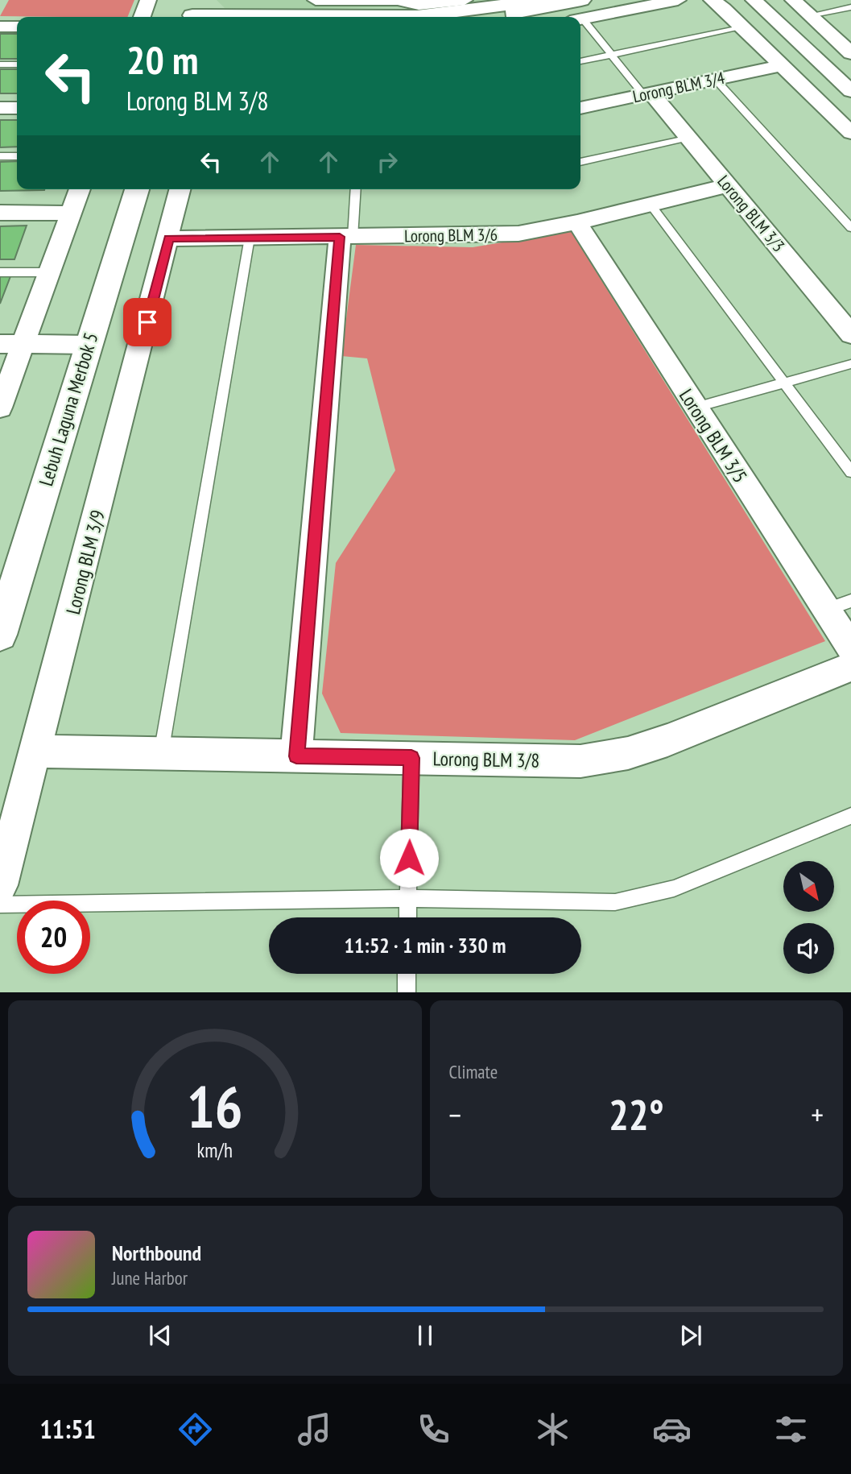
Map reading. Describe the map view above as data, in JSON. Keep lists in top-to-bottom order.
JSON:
{
  "streets": {
    "street": [
      "Lorong BLM 3/4",
      "Lorong BLM 3/3",
      "Lorong BLM 3/6",
      "Lebuh Laguna Merbok 5",
      "Lorong BLM 3/5",
      "Lorong BLM 3/9",
      "Lorong BLM 3/8"
    ]
  },
  "crossings": [
    ["Lorong BLM 3/4", "Lorong BLM 3/3"],
    ["Lorong BLM 3/3", "Lorong BLM 3/6"],
    ["Lorong BLM 3/6", "Lorong BLM 3/5"],
    ["Lorong BLM 3/6", "Lorong BLM 3/9"],
    ["Lorong BLM 3/9", "Lorong BLM 3/8"]
  ],
  "north": "bottom right",
  "page": {
    "turn": ["20 m", "Lorong BLM 3/8"],
    "limit": "20",
    "trip": "11:52 · 1 min · 330 m",
    "tile": "Climate",
    "heat": ["−", "22°", "+"],
    "song": ["Northbound", "June Harbor"],
    "tabs": "11:51",
    "gauge": ["16", "km/h"]
  }
}
